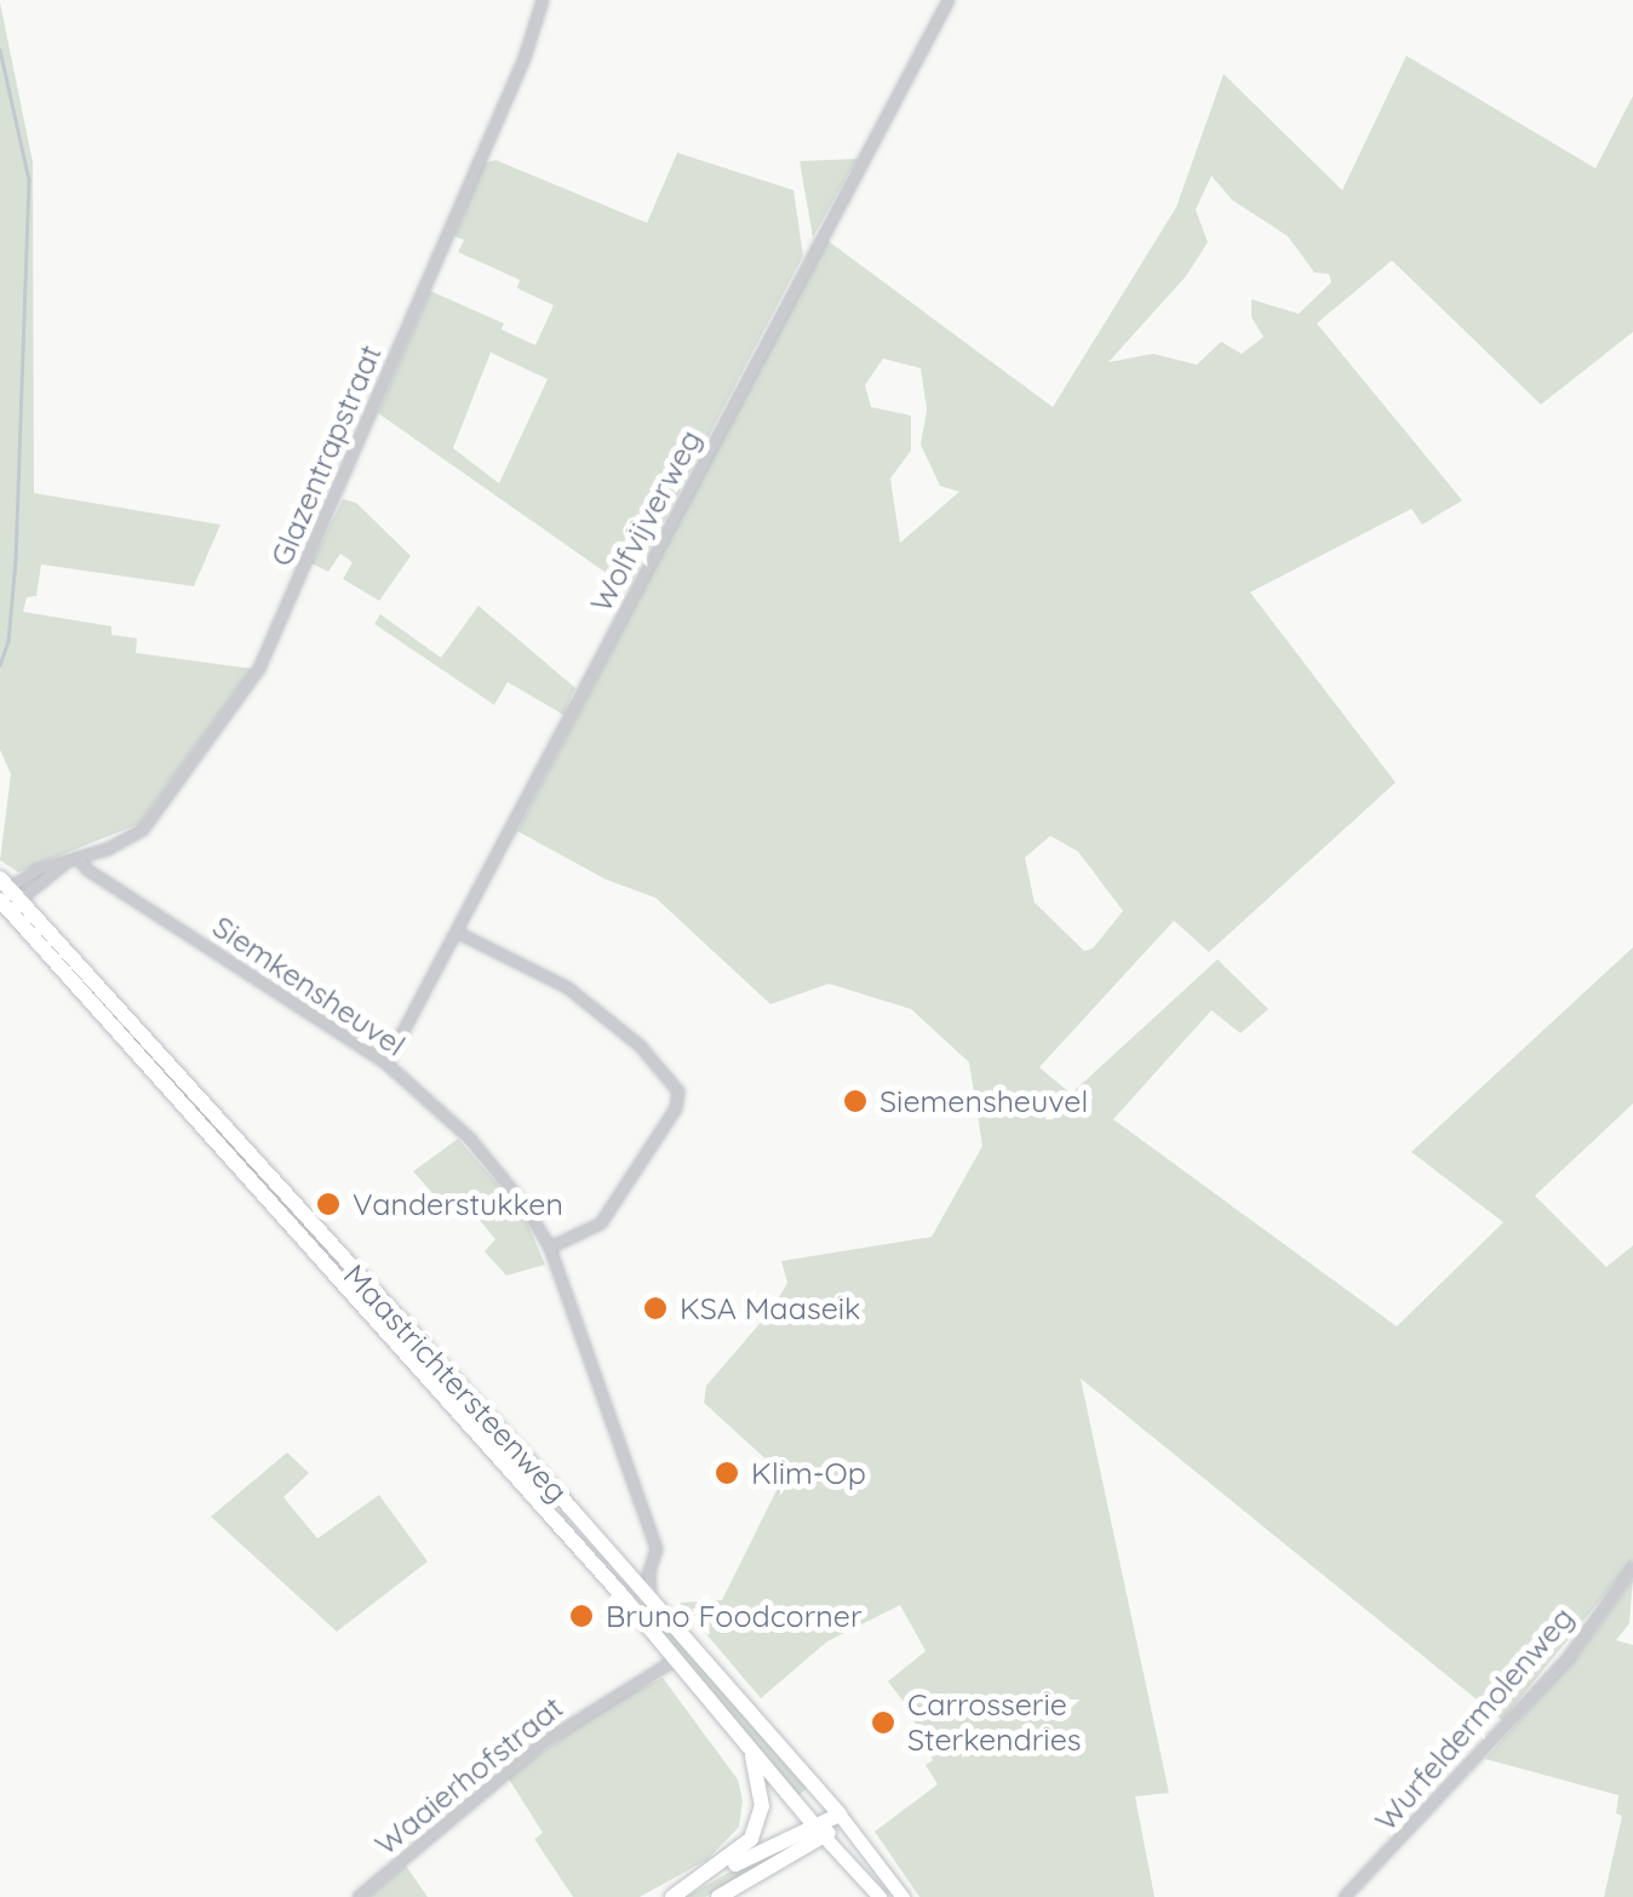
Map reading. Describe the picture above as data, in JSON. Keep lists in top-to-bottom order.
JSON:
{
  "streets": {
    "main road": ["Maastrichtersteenweg"],
    "street": [
      "Glazentrapstraat",
      "Wolfvijverweg",
      "Siemkensheuvel",
      "Wurfeldermolenweg",
      "Waaierhofstraat"
    ]
  },
  "crossings": [
    ["Glazentrapstraat", "Siemkensheuvel"],
    ["Glazentrapstraat", "Maastrichtersteenweg"],
    ["Wolfvijverweg", "Siemkensheuvel"],
    ["Siemkensheuvel", "Maastrichtersteenweg"],
    ["Maastrichtersteenweg", "Waaierhofstraat"]
  ],
  "places": [
    "Siemensheuvel",
    "Vanderstukken",
    "KSA Maaseik",
    "Klim-Op",
    "Bruno Foodcorner",
    "Carrosserie Sterkendries"
  ]
}
